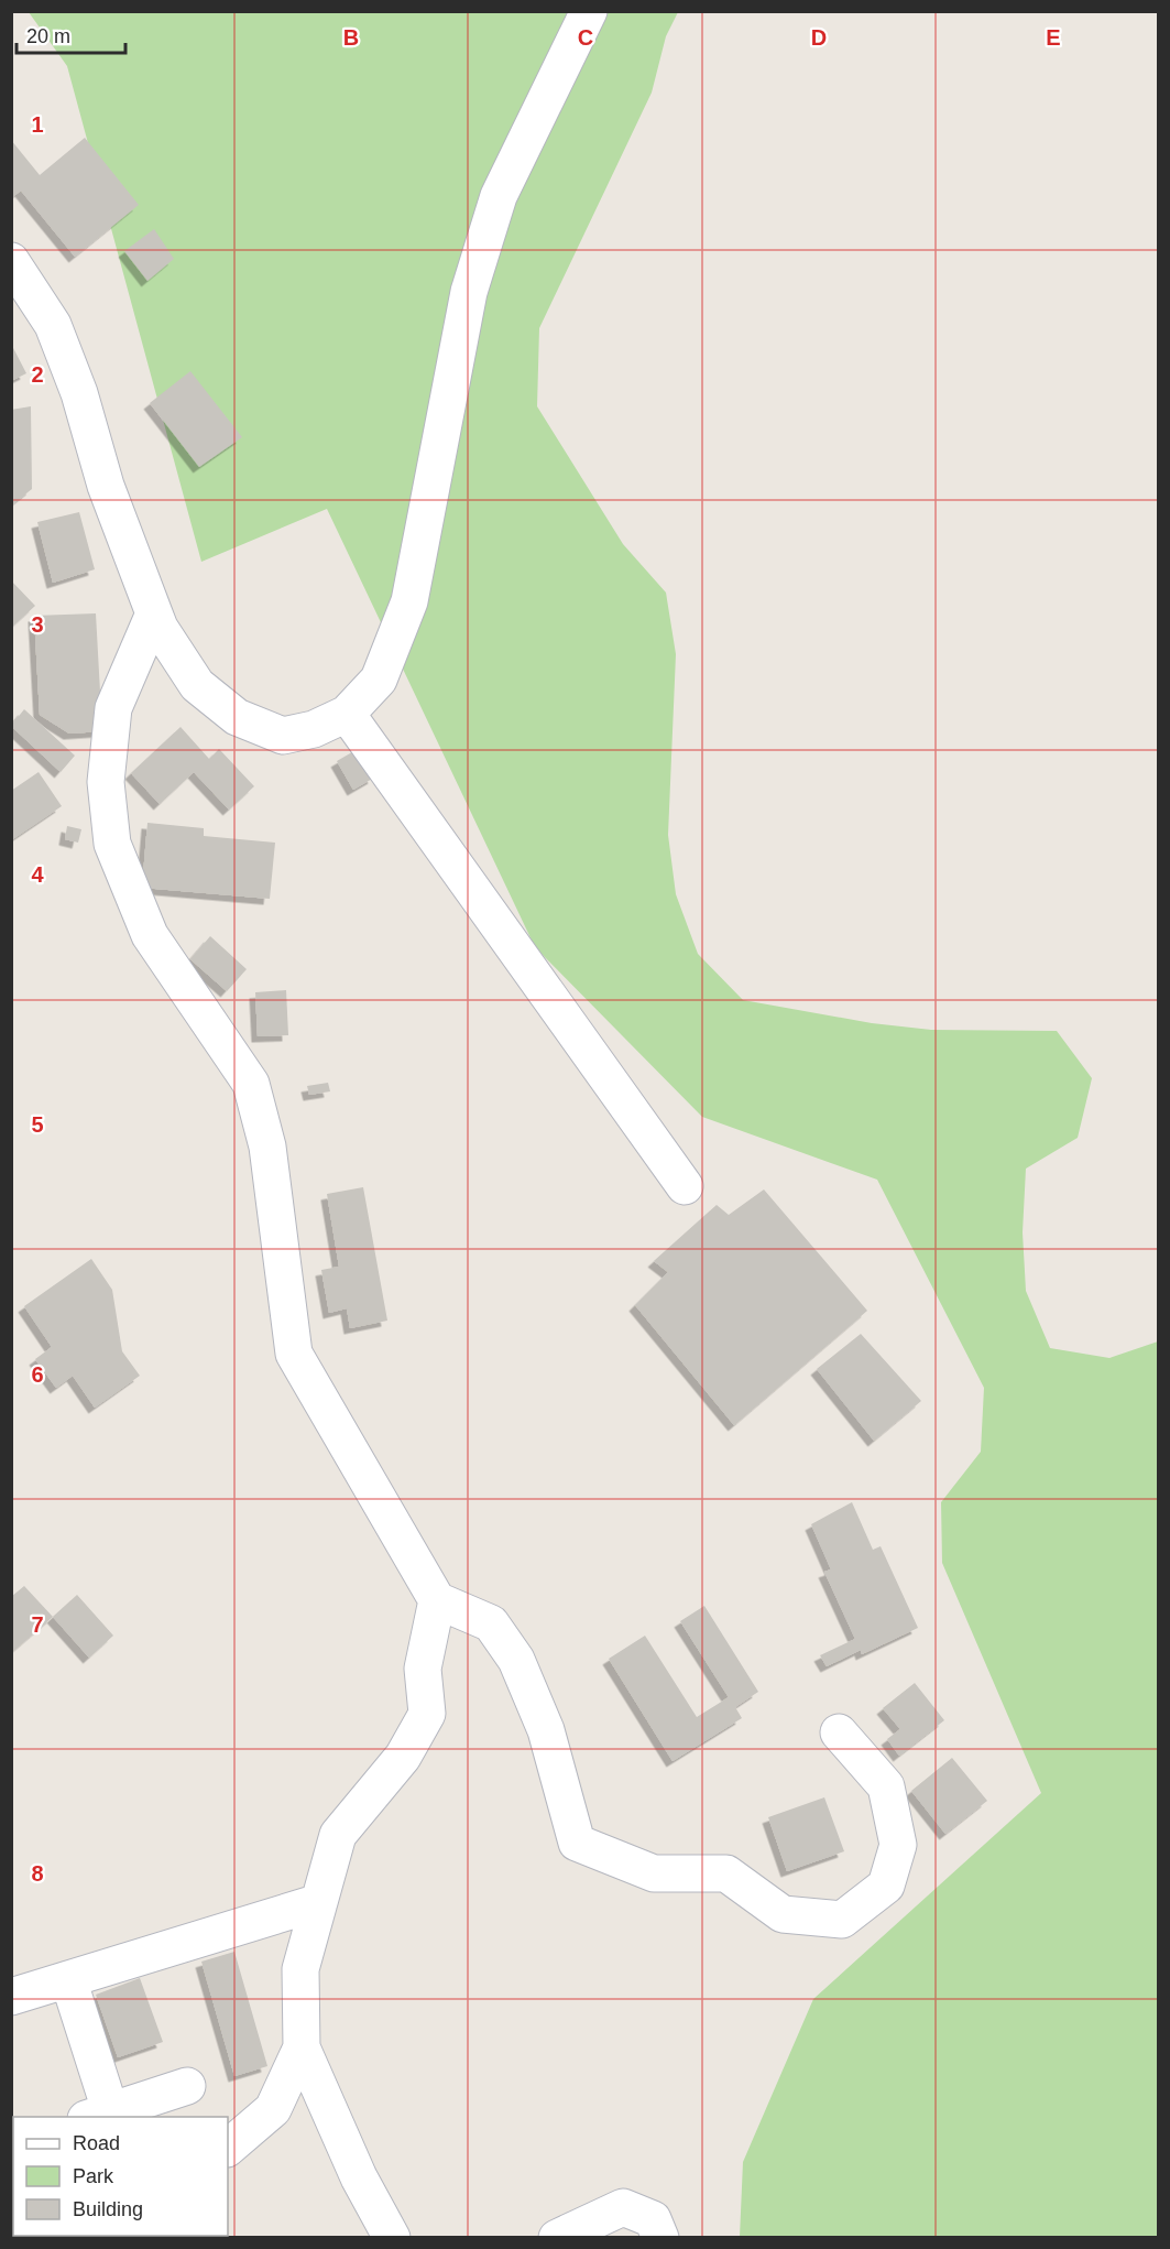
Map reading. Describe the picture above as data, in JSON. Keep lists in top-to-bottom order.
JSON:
{
  "legend": ["Road", "Park", "Building"],
  "scale_bar": "20 m",
  "grid": {
    "columns": [
      "B",
      "C",
      "D",
      "E"
    ],
    "rows": [
      "1",
      "2",
      "3",
      "4",
      "5",
      "6",
      "7",
      "8"
    ]
  }
}
